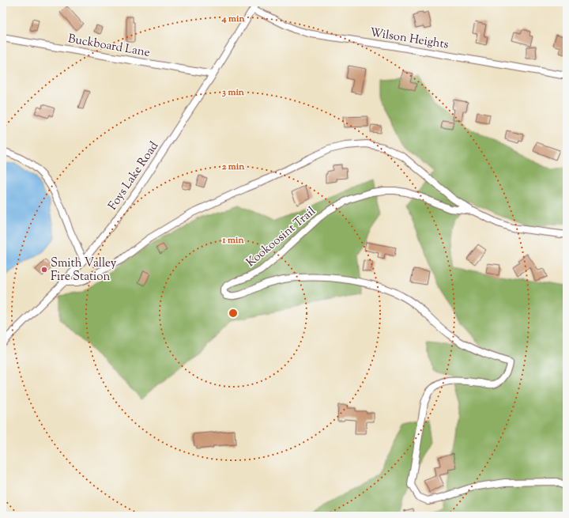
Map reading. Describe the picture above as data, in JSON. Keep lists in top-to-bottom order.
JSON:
{
  "streets": {
    "street": [
      "Wilson Heights",
      "Buckboard Lane",
      "Foys Lake Road",
      "Kookoosint Trail"
    ]
  },
  "crossings": [
    ["Wilson Heights", "Foys Lake Road"],
    ["Buckboard Lane", "Foys Lake Road"],
    ["Foys Lake Road", "Kookoosint Trail"]
  ],
  "places": ["Smith Valley Fire Station"],
  "rings": [
    "4 min",
    "3 min",
    "2 min",
    "1 min"
  ]
}
